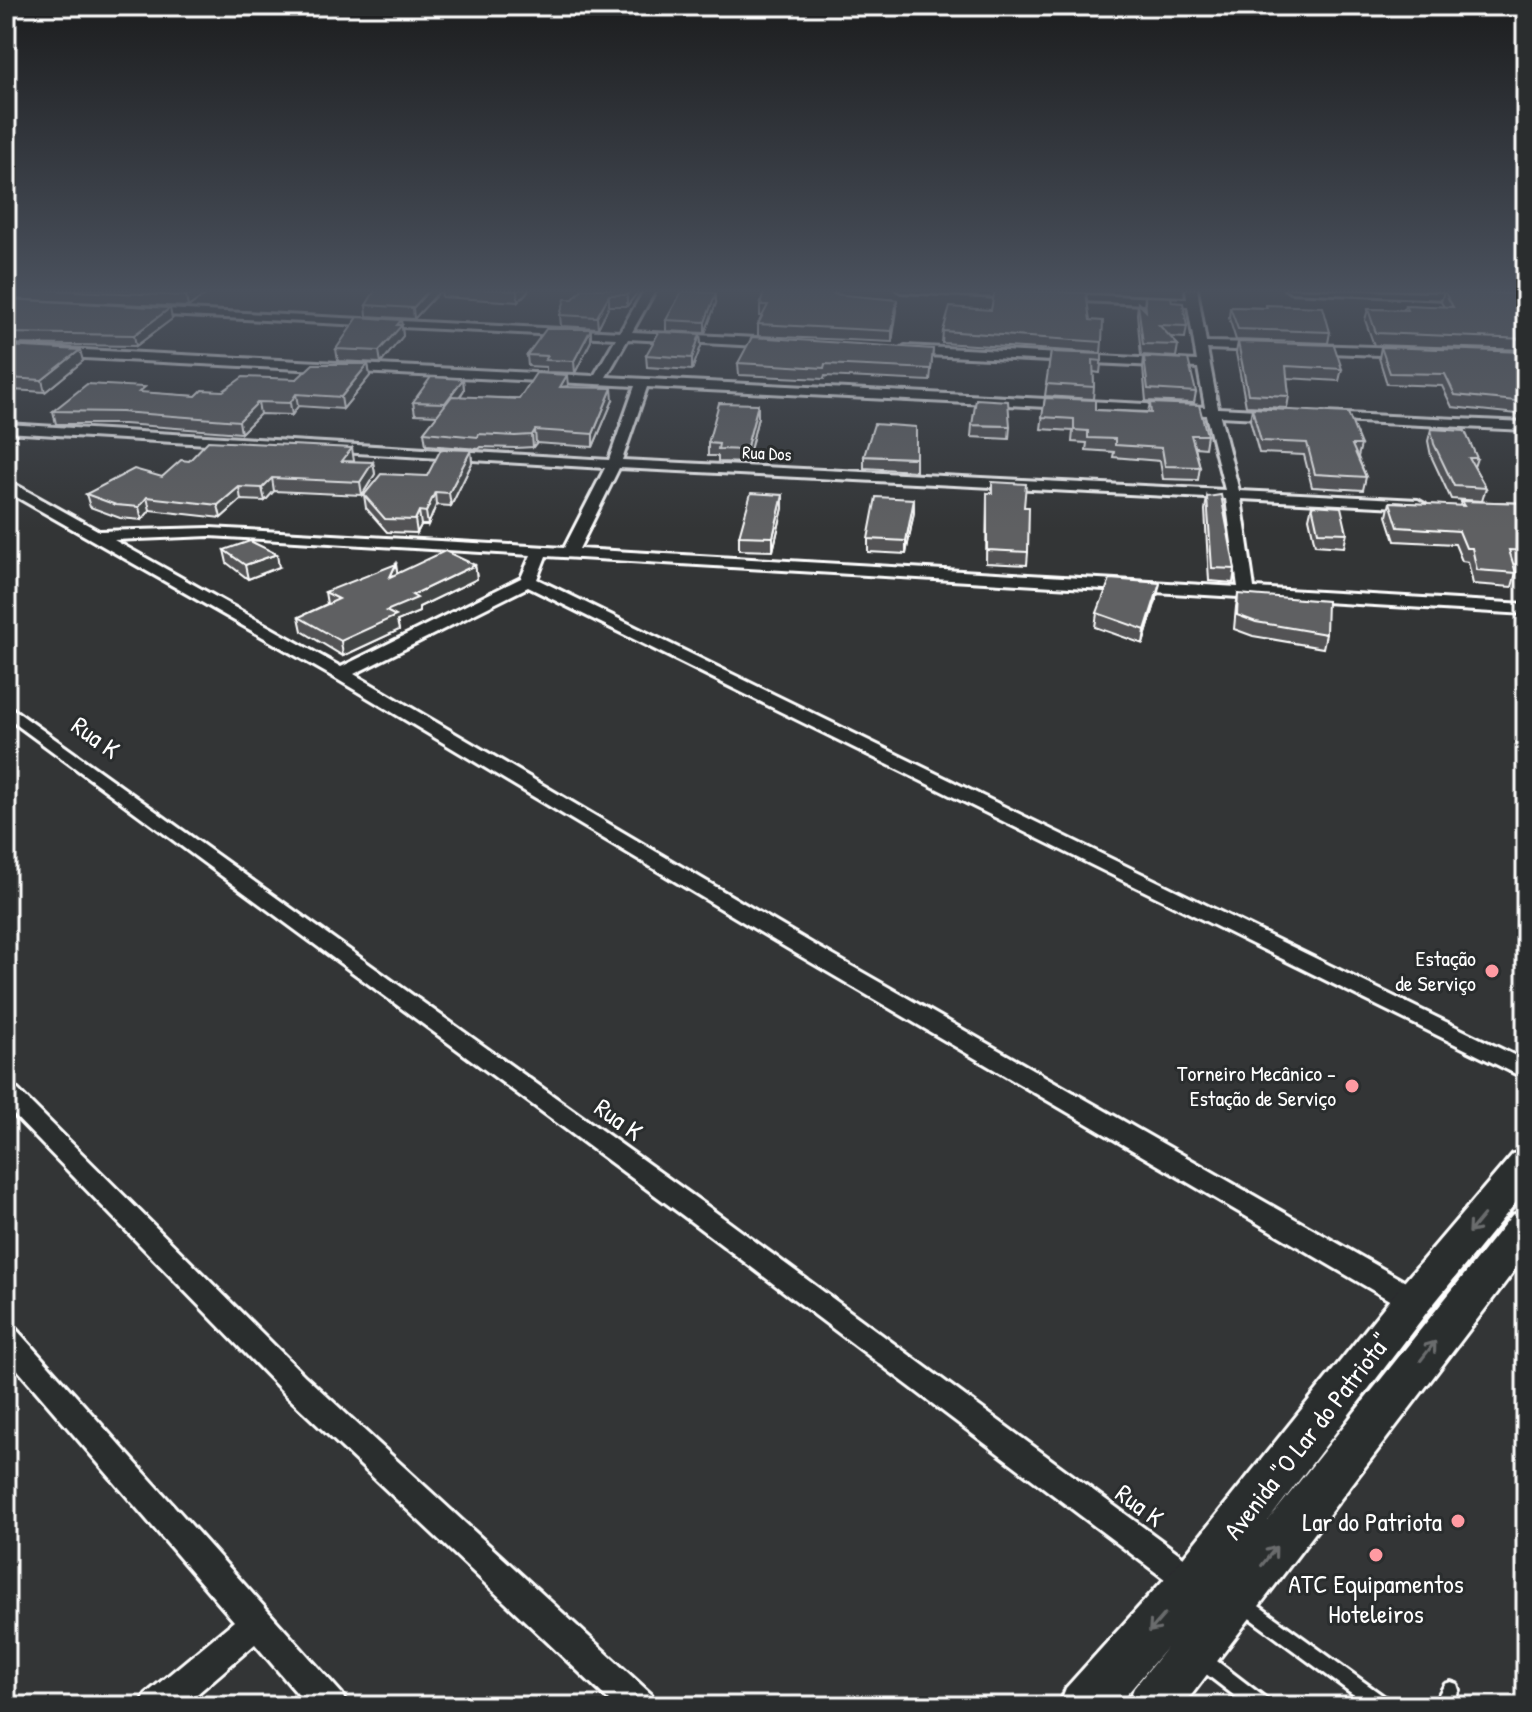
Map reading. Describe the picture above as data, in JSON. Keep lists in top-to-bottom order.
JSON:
{
  "streets": {
    "main road": ["Avenida \"O Lar do Patriota\""],
    "street": ["Rua Dos", "Rua K"]
  },
  "crossings": [
    ["Rua K", "Avenida \"O Lar do Patriota\""]
  ],
  "places": [
    "Estação de Serviço",
    "Torneiro Mecânico - Estação de Serviço",
    "Lar do Patriota",
    "ATC Equipamentos Hoteleiros"
  ]
}
